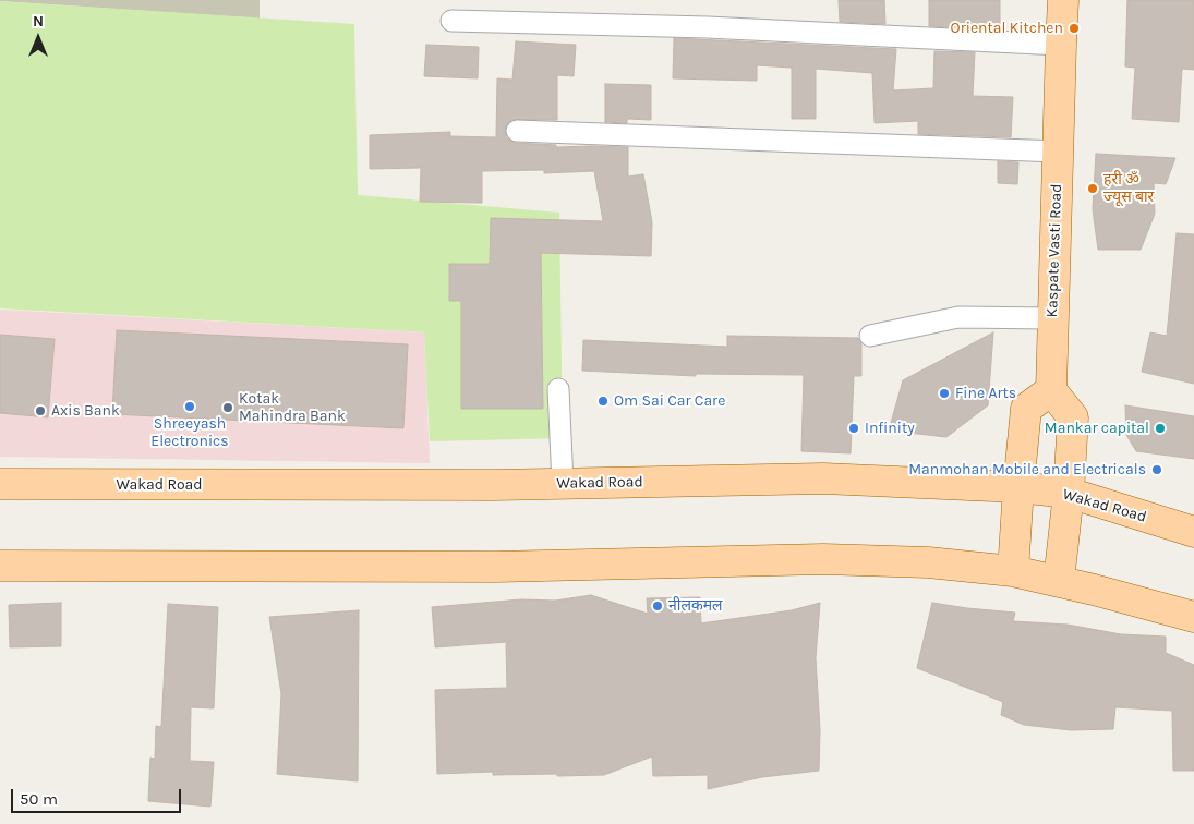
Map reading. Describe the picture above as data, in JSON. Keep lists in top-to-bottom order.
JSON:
{
  "streets": {
    "main road": ["Kaspate Vasti Road", "Wakad Road"]
  },
  "places": [
    "Oriental Kitchen",
    "हरी ॐ ज्यूस बार",
    "Fine Arts",
    "Om Sai Car Care",
    "Shreeyash Electronics",
    "Kotak Mahindra Bank",
    "Axis Bank",
    "Infinity",
    "Mankar capital",
    "Manmohan Mobile and Electricals",
    "नीलकमल"
  ],
  "scale_bar": "50 m",
  "north": "top"
}
